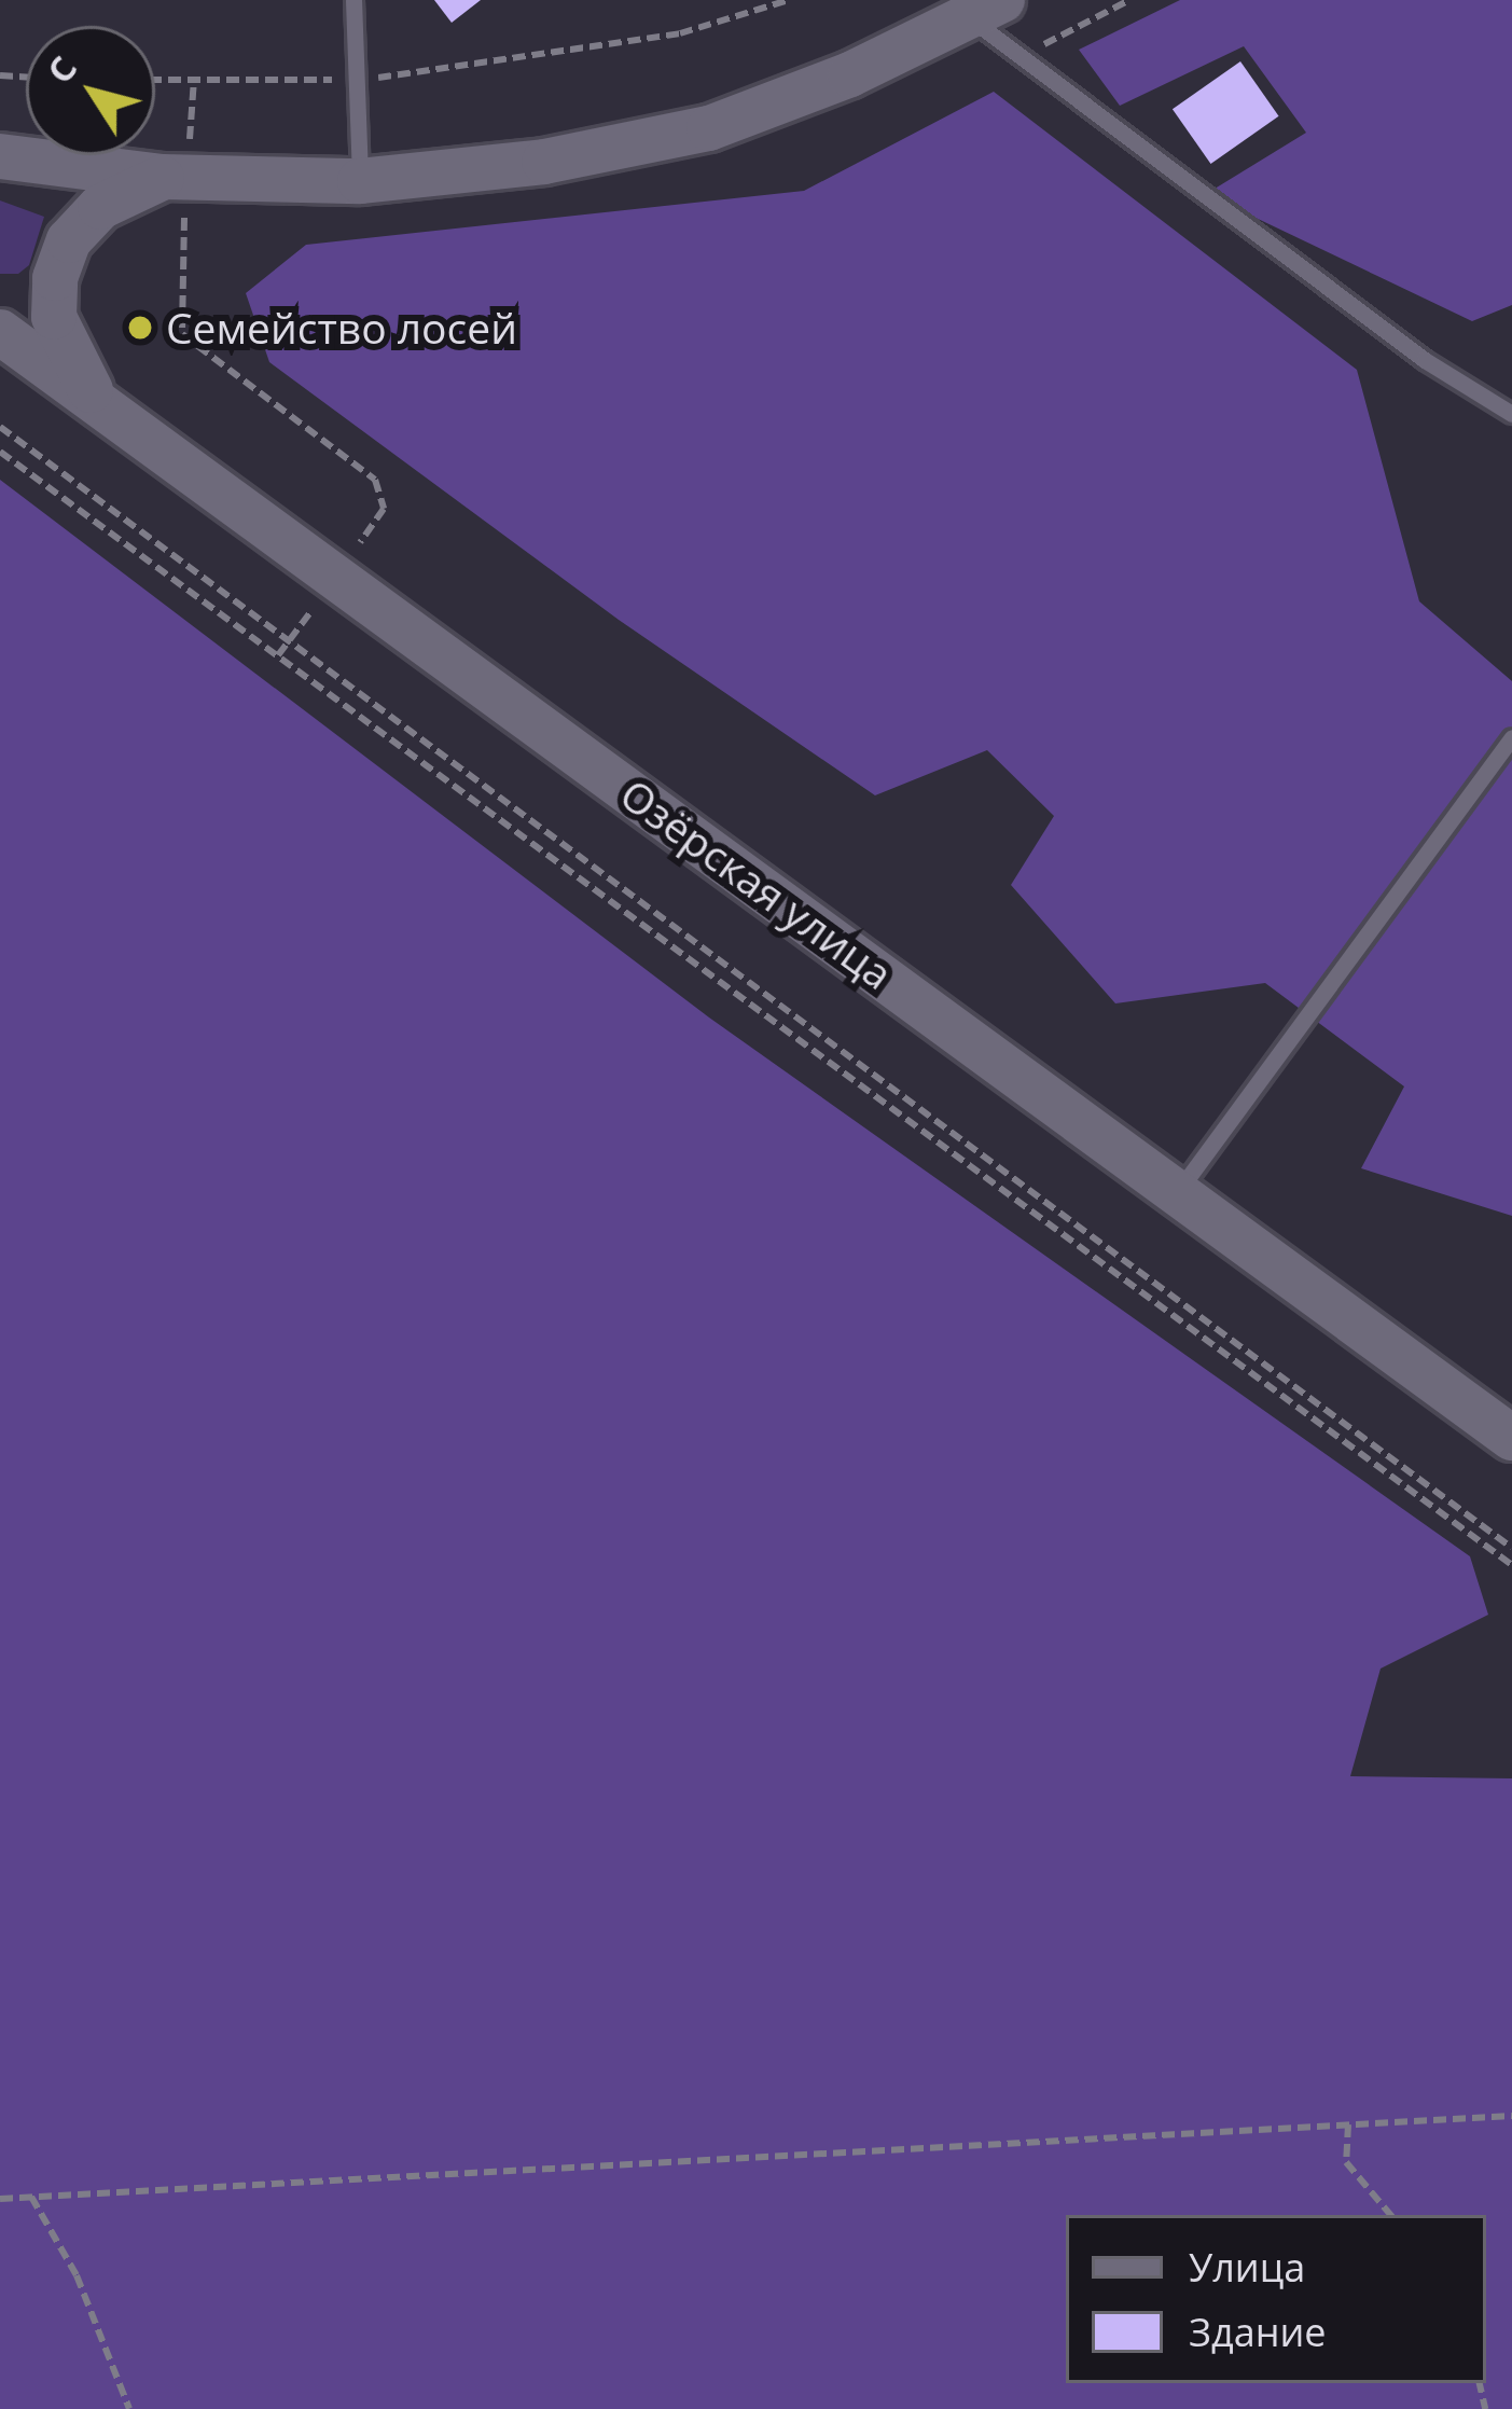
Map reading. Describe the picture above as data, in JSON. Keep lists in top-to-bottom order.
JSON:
{
  "streets": {
    "street": ["Озёрская улица"]
  },
  "places": ["Семейство лосей"],
  "legend": ["Улица", "Здание"],
  "north": "top left"
}
